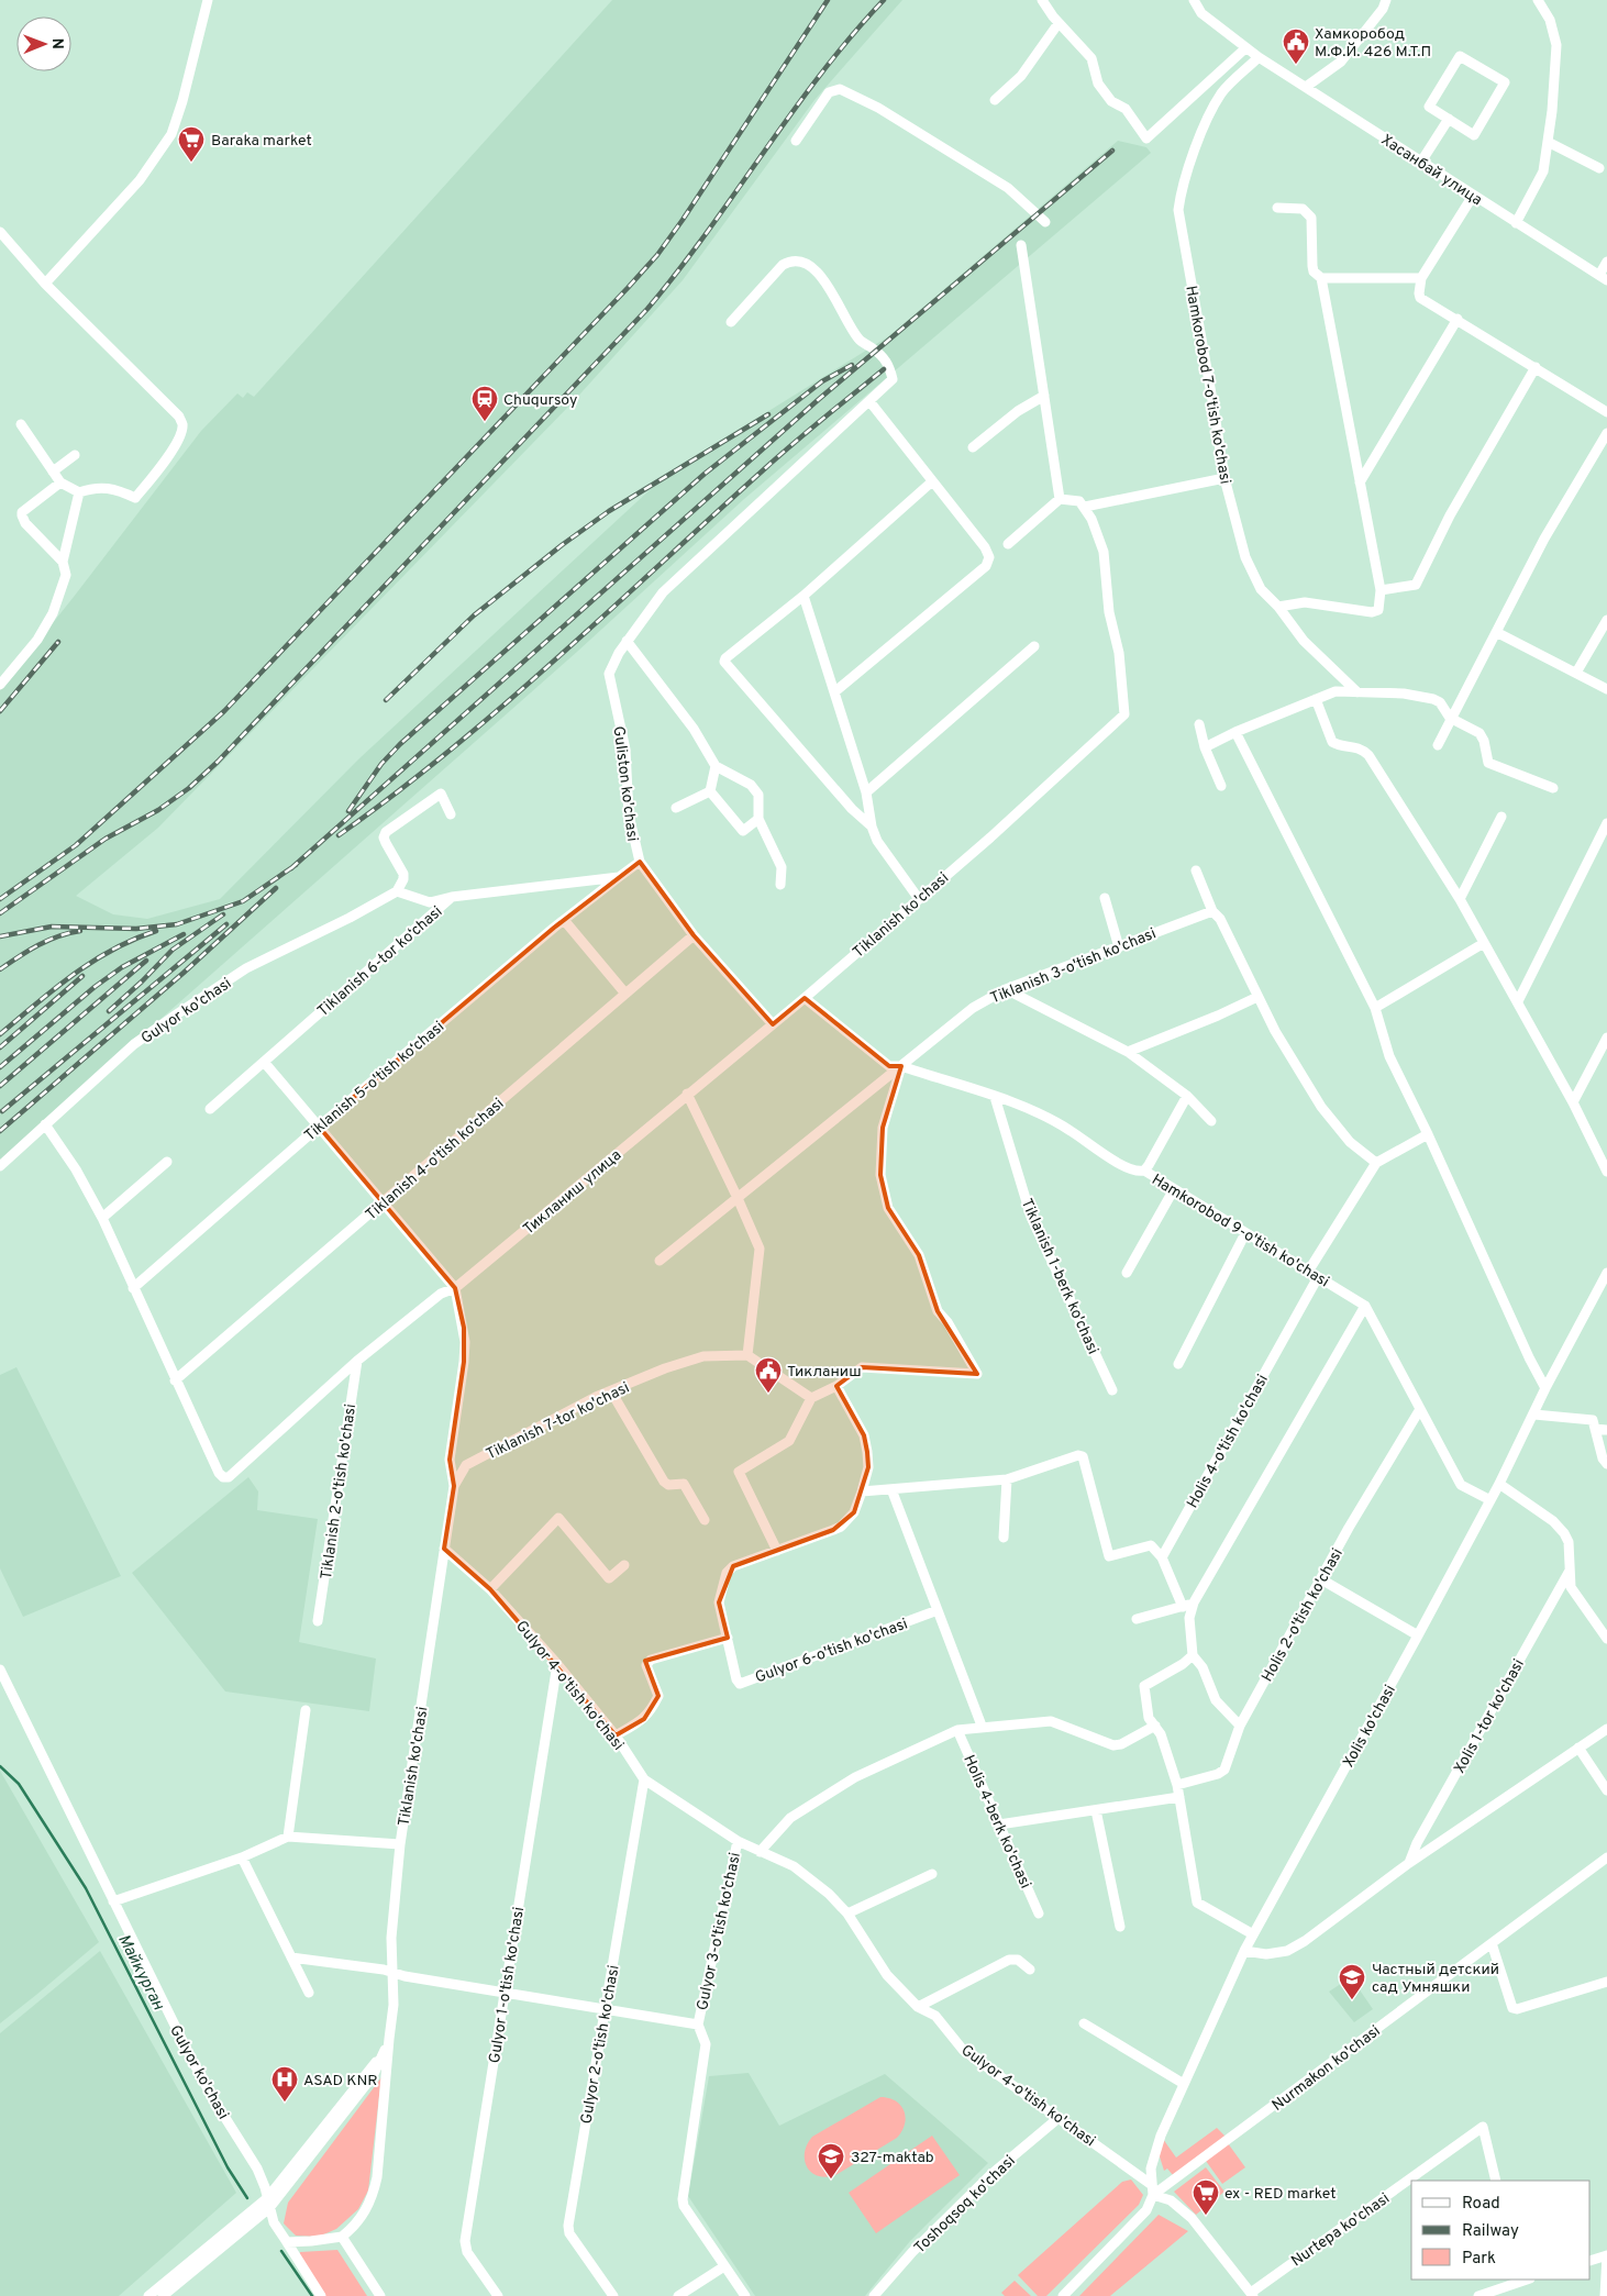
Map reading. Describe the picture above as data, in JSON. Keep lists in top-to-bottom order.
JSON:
{
  "streets": {
    "street": [
      "Хасанбай улица",
      "Hamkorobod 7-o'tish ko'chasi",
      "Guliston ko'chasi",
      "Tiklanish ko'chasi",
      "Tiklanish 6-tor ko‘chasi",
      "Tiklanish 3-o'tish ko'chasi",
      "Gulyor ko'chasi",
      "Tiklanish 5-o'tish ko‘chasi",
      "Tiklanish 4-o'tish ko‘chasi",
      "Тикланиш улица",
      "Hamkorobod 9-o'tish ko'chasi",
      "Tiklanish 1-berk ko'chasi",
      "Tiklanish 7-tor ko'chasi",
      "Holis 4-o'tish ko'chasi",
      "Tiklanish 2-o'tish ko'chasi",
      "Holis 2-o'tish ko'chasi",
      "Gulyor 6-o'tish ko'chasi",
      "Gulyor 4-o'tish ko'chasi",
      "Xolis 1-tor ko'chasi",
      "Xolis ko'chasi",
      "Holis 4-berk ko'chasi",
      "Gulyor 3-o'tish ko'chasi",
      "Gulyor 1-o'tish ko'chasi",
      "Gulyor 2-o'tish ko'chasi",
      "Nurmakon ko'chasi",
      "Toshoqsoq ko'chasi",
      "Nurtepa ko'chasi"
    ]
  },
  "crossings": [
    ["Хасанбай улица", "Hamkorobod 7-o'tish ko'chasi"],
    ["Guliston ko'chasi", "Tiklanish ko'chasi"],
    ["Guliston ko'chasi", "Tiklanish 6-tor ko‘chasi"],
    ["Guliston ko'chasi", "Tiklanish 4-o'tish ko‘chasi"],
    ["Tiklanish ko'chasi", "Тикланиш улица"],
    ["Tiklanish ko'chasi", "Hamkorobod 9-o'tish ko'chasi"],
    ["Tiklanish ko'chasi", "Tiklanish 7-tor ko'chasi"],
    ["Tiklanish ko'chasi", "Tiklanish 2-o'tish ko'chasi"],
    ["Tiklanish ko'chasi", "Gulyor 4-o'tish ko'chasi"],
    ["Tiklanish 6-tor ko‘chasi", "Tiklanish 5-o'tish ko‘chasi"],
    ["Tiklanish 3-o'tish ko'chasi", "Hamkorobod 9-o'tish ko'chasi"],
    ["Tiklanish 4-o'tish ko‘chasi", "Tiklanish 2-o'tish ko'chasi"],
    ["Тикланиш улица", "Tiklanish 2-o'tish ko'chasi"],
    ["Hamkorobod 9-o'tish ko'chasi", "Tiklanish 1-berk ko'chasi"],
    ["Hamkorobod 9-o'tish ko'chasi", "Holis 4-o'tish ko'chasi"],
    ["Gulyor 4-o'tish ko'chasi", "Xolis ko'chasi"],
    ["Gulyor 4-o'tish ko'chasi", "Gulyor 3-o'tish ko'chasi"],
    ["Gulyor 4-o'tish ko'chasi", "Gulyor 1-o'tish ko'chasi"],
    ["Gulyor 4-o'tish ko'chasi", "Gulyor 2-o'tish ko'chasi"],
    ["Gulyor 4-o'tish ko'chasi", "Nurmakon ko'chasi"],
    ["Gulyor 4-o'tish ko'chasi", "Toshoqsoq ko'chasi"],
    ["Gulyor 4-o'tish ko'chasi", "Nurtepa ko'chasi"],
    ["Xolis 1-tor ko'chasi", "Xolis ko'chasi"],
    ["Xolis ko'chasi", "Nurmakon ko'chasi"],
    ["Xolis ko'chasi", "Nurtepa ko'chasi"],
    ["Nurmakon ko'chasi", "Nurtepa ko'chasi"]
  ],
  "water": ["Майкурган"],
  "places": {
    "public building": ["Хамкоробод М.Ф.Й. 426 М.Т.П", "Тикланиш"],
    "supermarket": ["Baraka market", "ex - RED market"],
    "station": ["Chuqursoy"],
    "school or university": ["Частный детский сад Умняшки", "327-maktab"],
    "hospital": ["ASAD KNR"]
  },
  "legend": ["Road", "Railway", "Park"],
  "north": "right"
}
